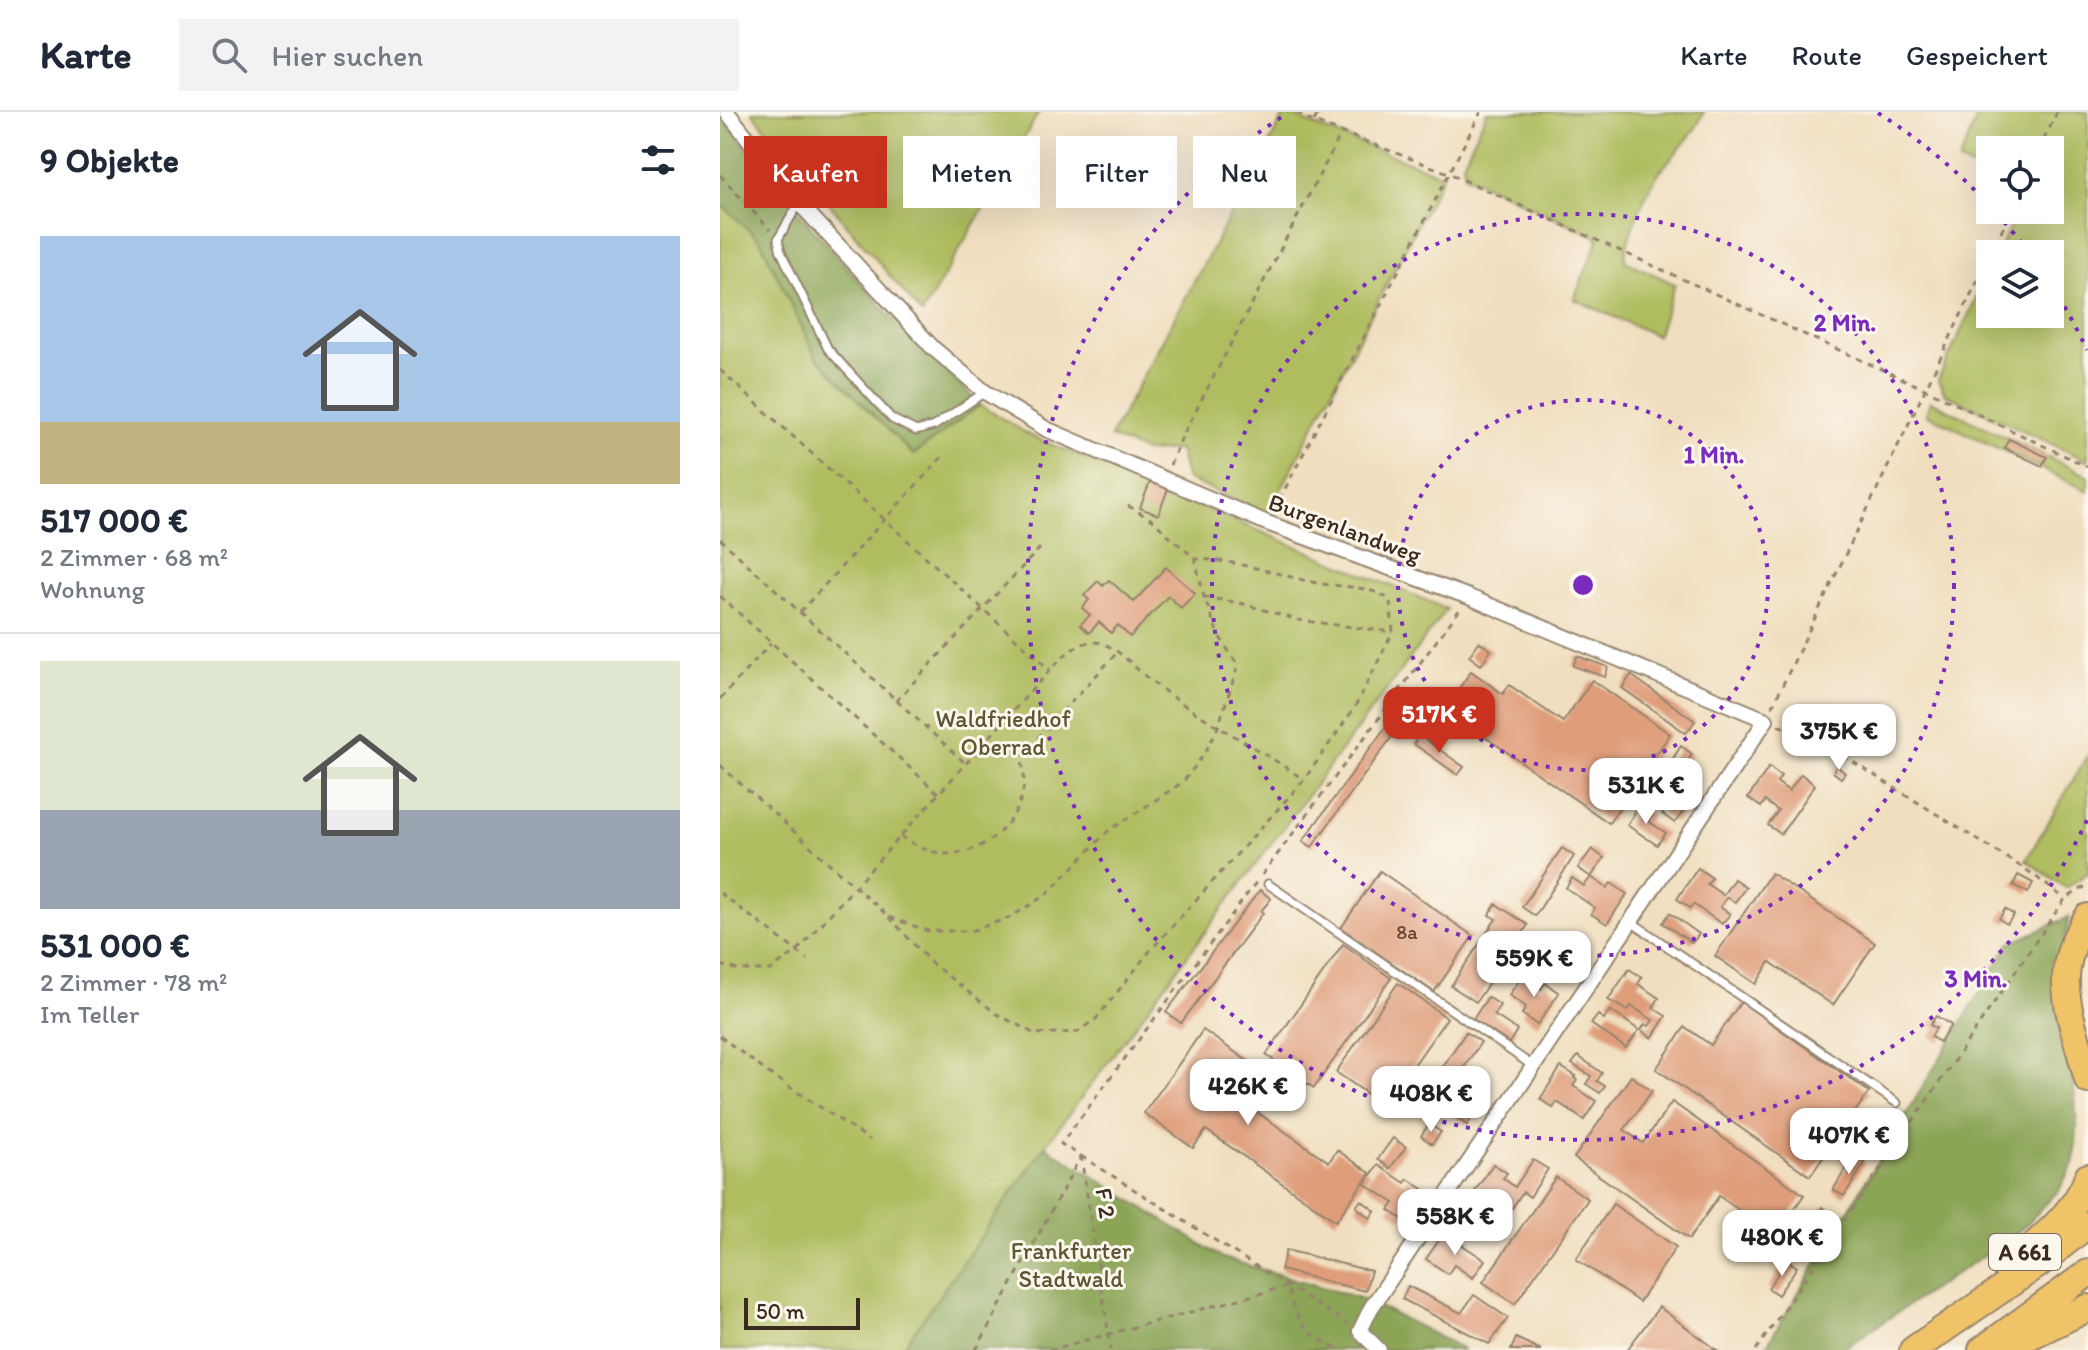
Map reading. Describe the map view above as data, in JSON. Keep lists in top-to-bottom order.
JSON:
{
  "streets": {
    "highway": ["A 661"],
    "street": ["Burgenlandweg"],
    "path": ["F 2"]
  },
  "crossings": [
    ["Burgenlandweg", "F 2"]
  ],
  "parks": ["Waldfriedhof Oberrad", "Frankfurter Stadtwald"],
  "house_numbers": ["8a"],
  "scale_bar": "50 m",
  "page": {
    "header": "Karte",
    "search": "Hier suchen",
    "nav": ["Karte", "Route", "Gespeichert"],
    "heading": "9 Objekte",
    "chip": [
      "Kaufen",
      "Mieten",
      "Filter",
      "Neu"
    ],
    "list": [
      {
        "name": "517 000 €",
        "note": "2 Zimmer · 68 m² · Wohnung"
      },
      {
        "name": "531 000 €",
        "note": "2 Zimmer · 78 m² · Im Teller"
      }
    ],
    "price": [
      "517K €",
      "375K €",
      "531K €",
      "559K €",
      "426K €",
      "408K €",
      "407K €",
      "558K €",
      "480K €"
    ],
    "scale": "50 m"
  },
  "rings": ["2 Min.", "1 Min.", "3 Min."]
}
